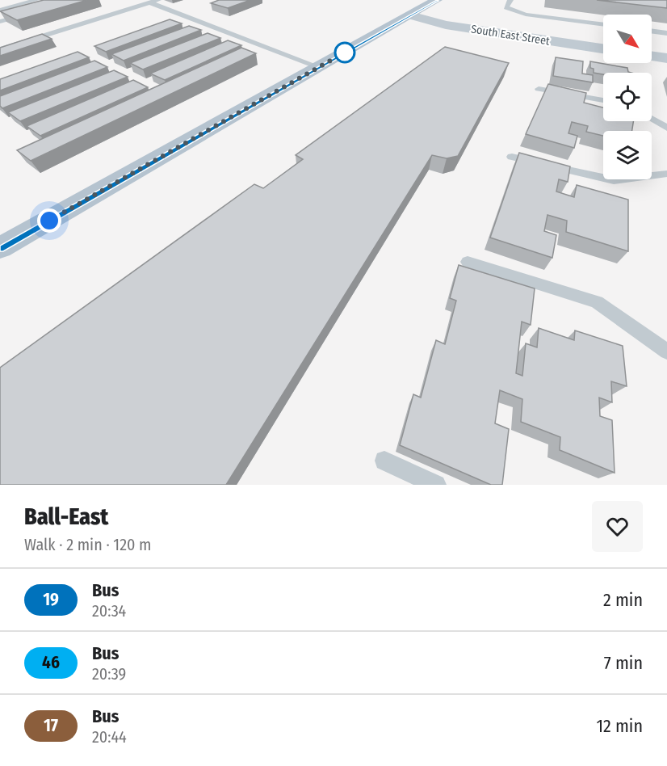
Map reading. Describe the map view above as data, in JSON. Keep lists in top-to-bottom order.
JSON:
{
  "streets": {
    "street": ["South East Street"]
  },
  "lines": ["bus line 19"],
  "north": "bottom right",
  "page": {
    "heading": ["Ball-East", "Walk · 2 min · 120 m"],
    "list": [
      {
        "mark": "19",
        "name": "Bus",
        "note": "20:34",
        "value": "2 min"
      },
      {
        "mark": "46",
        "name": "Bus",
        "note": "20:39",
        "value": "7 min"
      },
      {
        "mark": "17",
        "name": "Bus",
        "note": "20:44",
        "value": "12 min"
      }
    ]
  }
}
